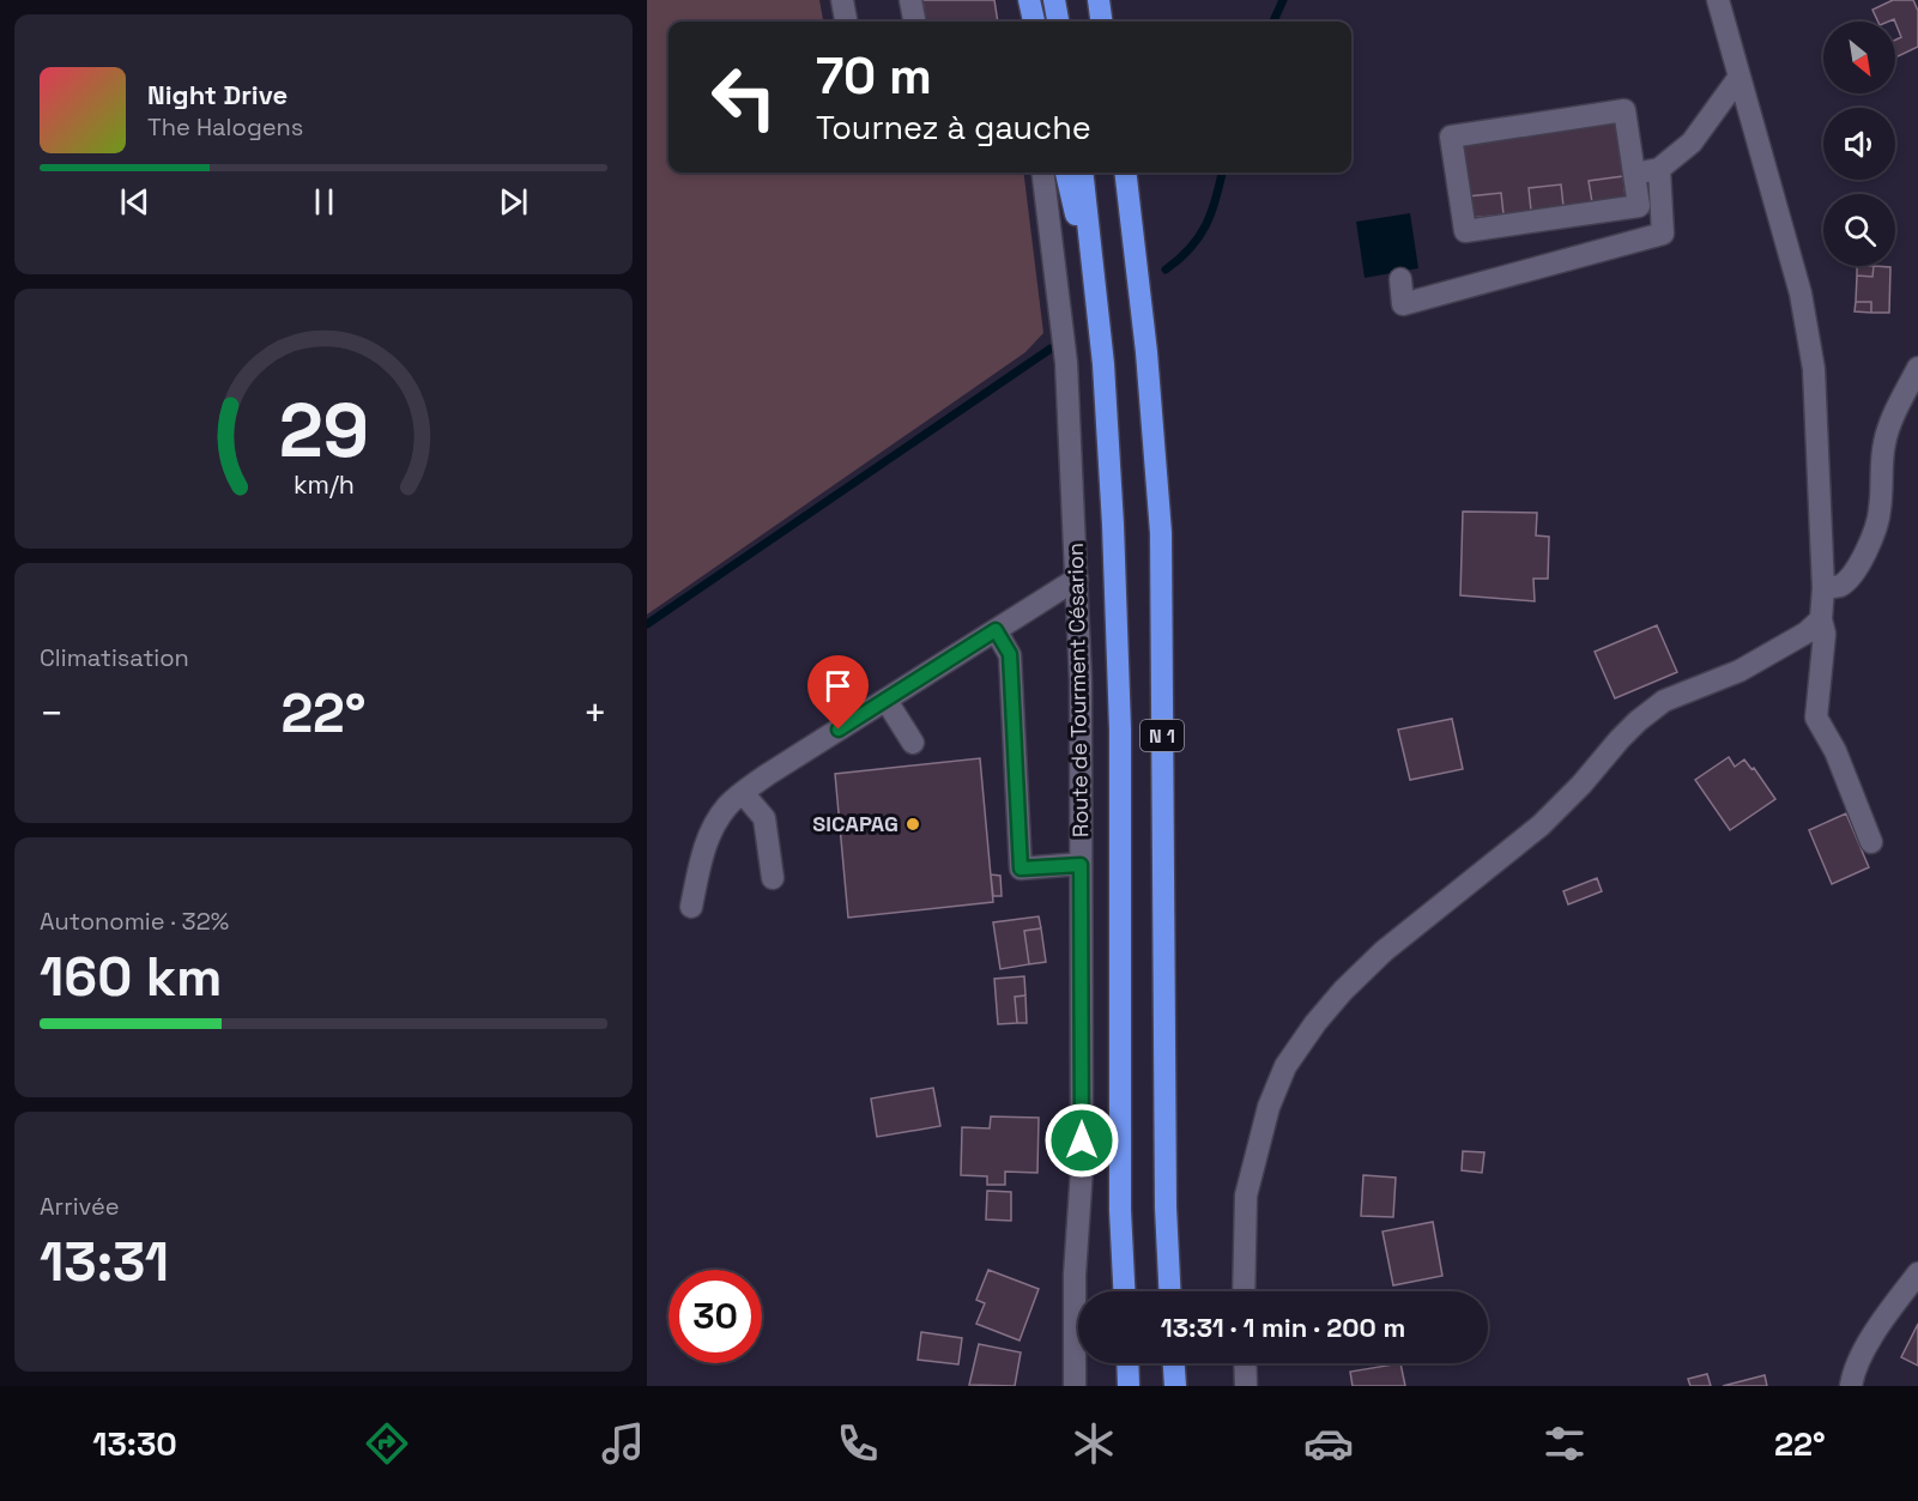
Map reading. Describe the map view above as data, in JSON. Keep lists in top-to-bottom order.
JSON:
{
  "streets": {
    "highway": ["N 1"],
    "street": ["Route de Tourment Césarion"]
  },
  "places": ["SICAPAG"],
  "north": "bottom right",
  "page": {
    "turn": ["70 m", "Tournez à gauche"],
    "song": ["Night Drive", "The Halogens"],
    "tile": [
      "Climatisation",
      ["Autonomie · 32%", "160 km"],
      ["Arrivée", "13:31"]
    ],
    "heat": ["−", "22°", "+"],
    "limit": "30",
    "trip": "13:31 · 1 min · 200 m",
    "tabs": ["13:30", "22°"],
    "gauge": ["29", "km/h"]
  }
}
